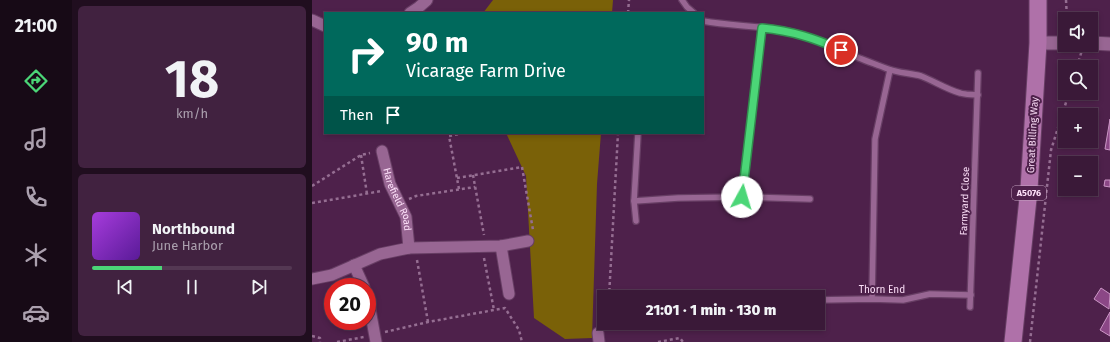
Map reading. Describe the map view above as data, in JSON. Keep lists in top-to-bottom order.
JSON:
{
  "streets": {
    "main road": ["Great Billing Way", "A5076"],
    "street": ["Harefield Road"],
    "lane": ["Farmyard Close", "Thorn End"]
  },
  "crossings": [
    ["Farmyard Close", "Thorn End"]
  ],
  "page": {
    "tabs": "21:00",
    "tile": ["18", "km/h"],
    "map_buttons": ["+", "−"],
    "turn": ["90 m", "Vicarage Farm Drive"],
    "then": "Then",
    "song": ["Northbound", "June Harbor"],
    "limit": "20",
    "trip": "21:01 · 1 min · 130 m"
  }
}
